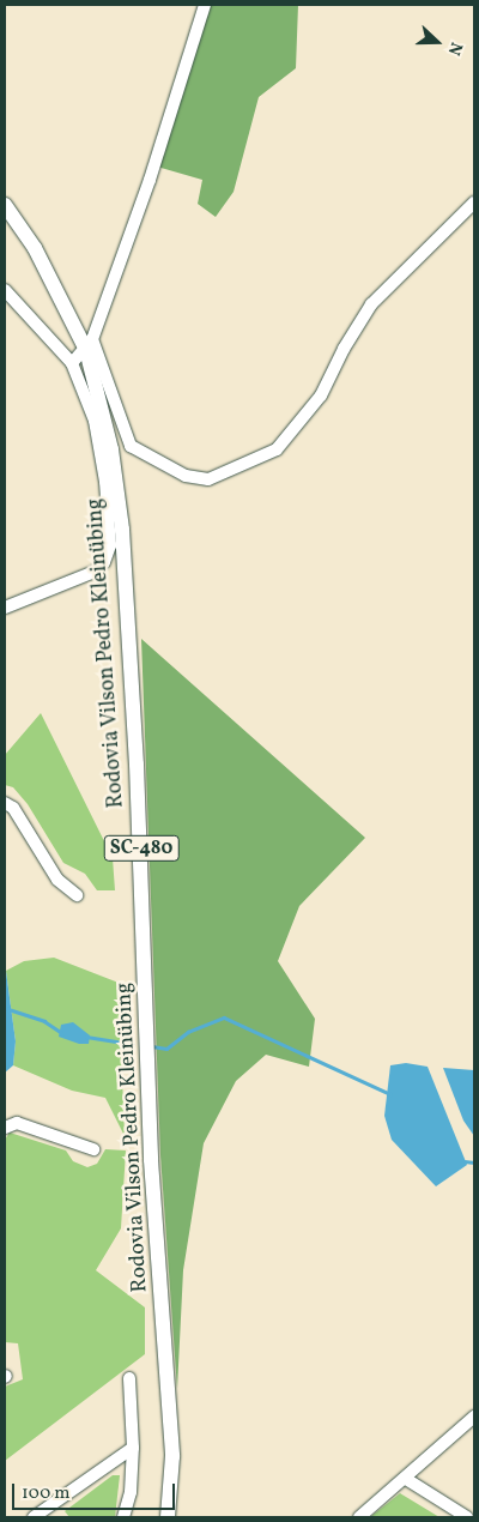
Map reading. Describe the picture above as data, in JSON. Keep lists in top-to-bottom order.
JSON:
{
  "streets": {
    "main road": ["Rodovia Vilson Pedro Kleinübing", "SC-480"]
  },
  "scale_bar": "100 m",
  "north": "right"
}
